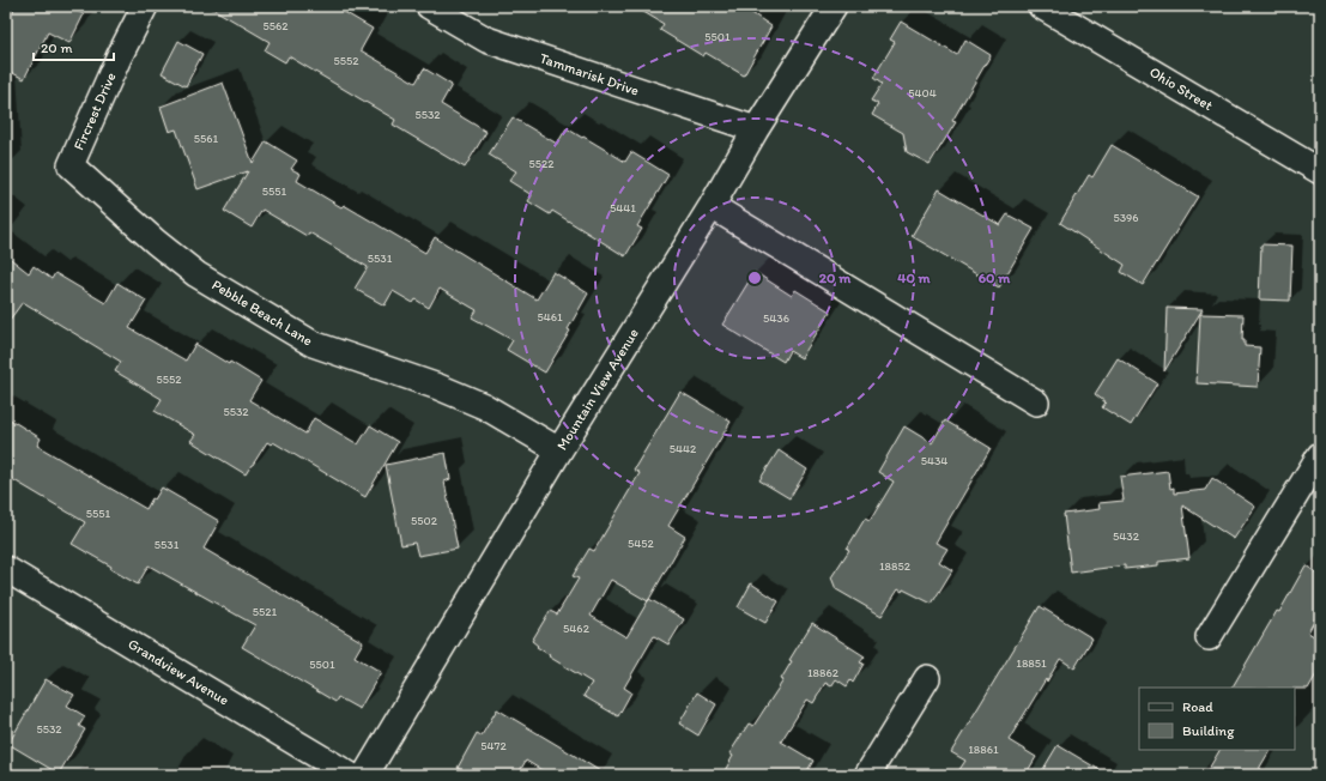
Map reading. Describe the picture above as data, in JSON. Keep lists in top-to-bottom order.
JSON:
{
  "streets": {
    "street": [
      "Tammarisk Drive",
      "Ohio Street",
      "Fircrest Drive",
      "Pebble Beach Lane",
      "Mountain View Avenue",
      "Grandview Avenue"
    ]
  },
  "crossings": [
    ["Tammarisk Drive", "Mountain View Avenue"],
    ["Fircrest Drive", "Pebble Beach Lane"],
    ["Pebble Beach Lane", "Mountain View Avenue"]
  ],
  "house_numbers": [
    "5562",
    "5501",
    "5552",
    "5404",
    "5532",
    "5561",
    "5522",
    "5551",
    "5441",
    "5396",
    "5531",
    "5461",
    "5436",
    "5552",
    "5532",
    "5442",
    "5434",
    "5551",
    "5502",
    "5432",
    "5452",
    "5531",
    "18852",
    "5521",
    "5462",
    "18851",
    "5501",
    "18862",
    "5532",
    "5472",
    "18861"
  ],
  "legend": ["Road", "Building"],
  "scale_bar": "20 m",
  "rings": ["20 m", "40 m", "60 m"]
}
